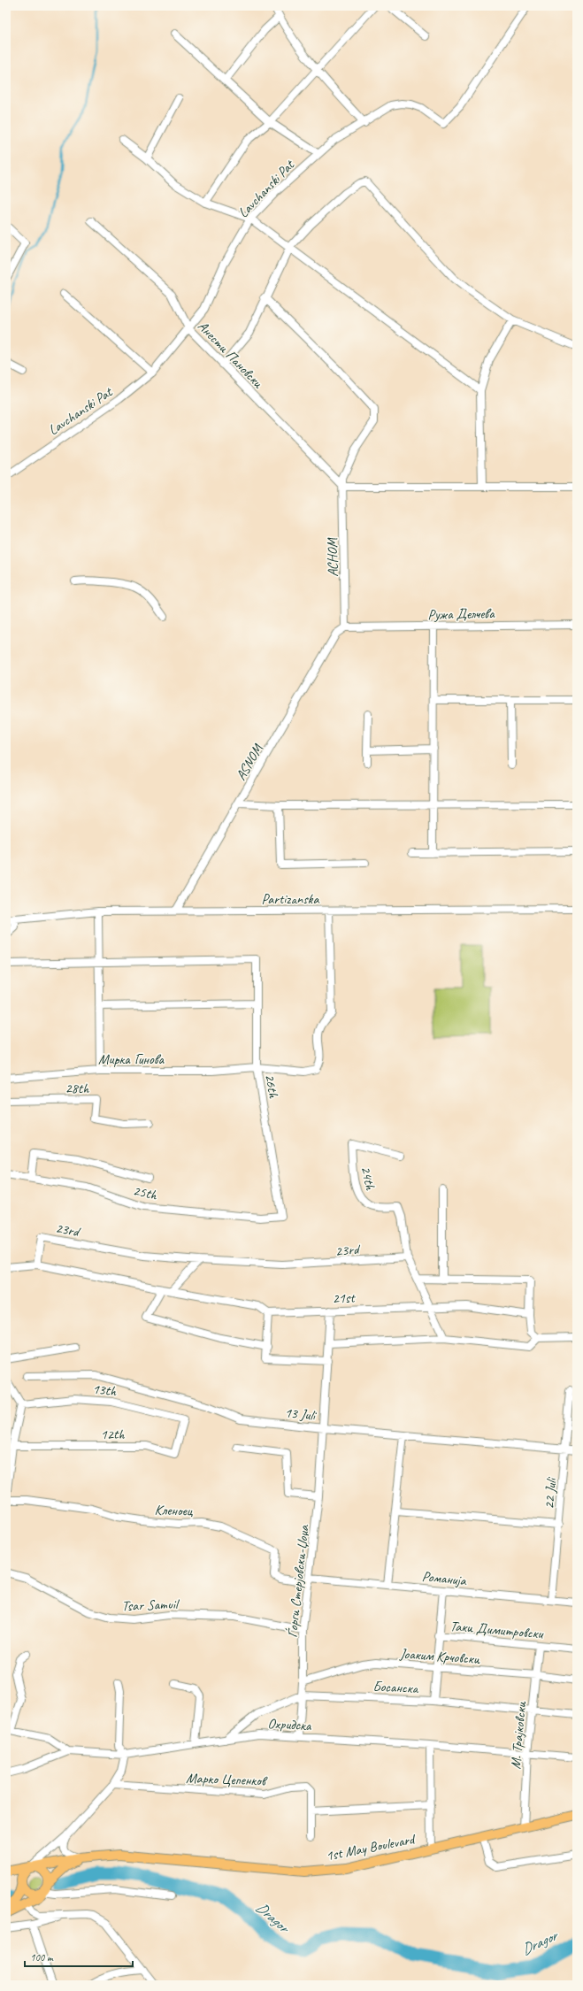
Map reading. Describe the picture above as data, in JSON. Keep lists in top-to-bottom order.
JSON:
{
  "streets": {
    "main road": ["1st May Boulevard"],
    "street": [
      "Lavchanski Pat",
      "Анести Пановски",
      "АСНОМ",
      "Ружа Делчева",
      "ASNOM",
      "Partizanska",
      "Мирка Гинова",
      "26th",
      "28th",
      "24th",
      "25th",
      "23rd",
      "21st",
      "13th",
      "13 Juli",
      "12th",
      "22 Juli",
      "Кленоец",
      "Романија",
      "Ѓорги Стерјовски-Џоџа",
      "Tsar Samuil",
      "Таки Димитровски",
      "Јоаким Крчовски",
      "Босанска",
      "Охридска",
      "М. Трајковски",
      "Марко Цепенков"
    ]
  },
  "crossings": [
    ["Lavchanski Pat", "Анести Пановски"],
    ["Анести Пановски", "АСНОМ"],
    ["АСНОМ", "Ружа Делчева"],
    ["АСНОМ", "ASNOM"],
    ["Ружа Делчева", "ASNOM"],
    ["ASNOM", "Partizanska"],
    ["Partizanska", "Мирка Гинова"],
    ["Мирка Гинова", "26th"],
    ["26th", "25th"],
    ["24th", "23rd"],
    ["21st", "Ѓорги Стерјовски-Џоџа"],
    ["13th", "12th"],
    ["13 Juli", "22 Juli"],
    ["13 Juli", "Ѓорги Стерјовски-Џоџа"],
    ["22 Juli", "Романија"],
    ["Кленоец", "Романија"],
    ["Кленоец", "Ѓорги Стерјовски-Џоџа"],
    ["Романија", "Ѓорги Стерјовски-Џоџа"],
    ["Романија", "Таки Димитровски"],
    ["Ѓорги Стерјовски-Џоџа", "Tsar Samuil"],
    ["Ѓорги Стерјовски-Џоџа", "Јоаким Крчовски"],
    ["Ѓорги Стерјовски-Џоџа", "Босанска"],
    ["Ѓорги Стерјовски-Џоџа", "Охридска"],
    ["Таки Димитровски", "М. Трајковски"],
    ["Јоаким Крчовски", "М. Трајковски"],
    ["Босанска", "Охридска"],
    ["Босанска", "М. Трајковски"],
    ["Охридска", "М. Трајковски"],
    ["М. Трајковски", "1st May Boulevard"]
  ],
  "water": ["Dragor"],
  "scale_bar": "100 m"
}
